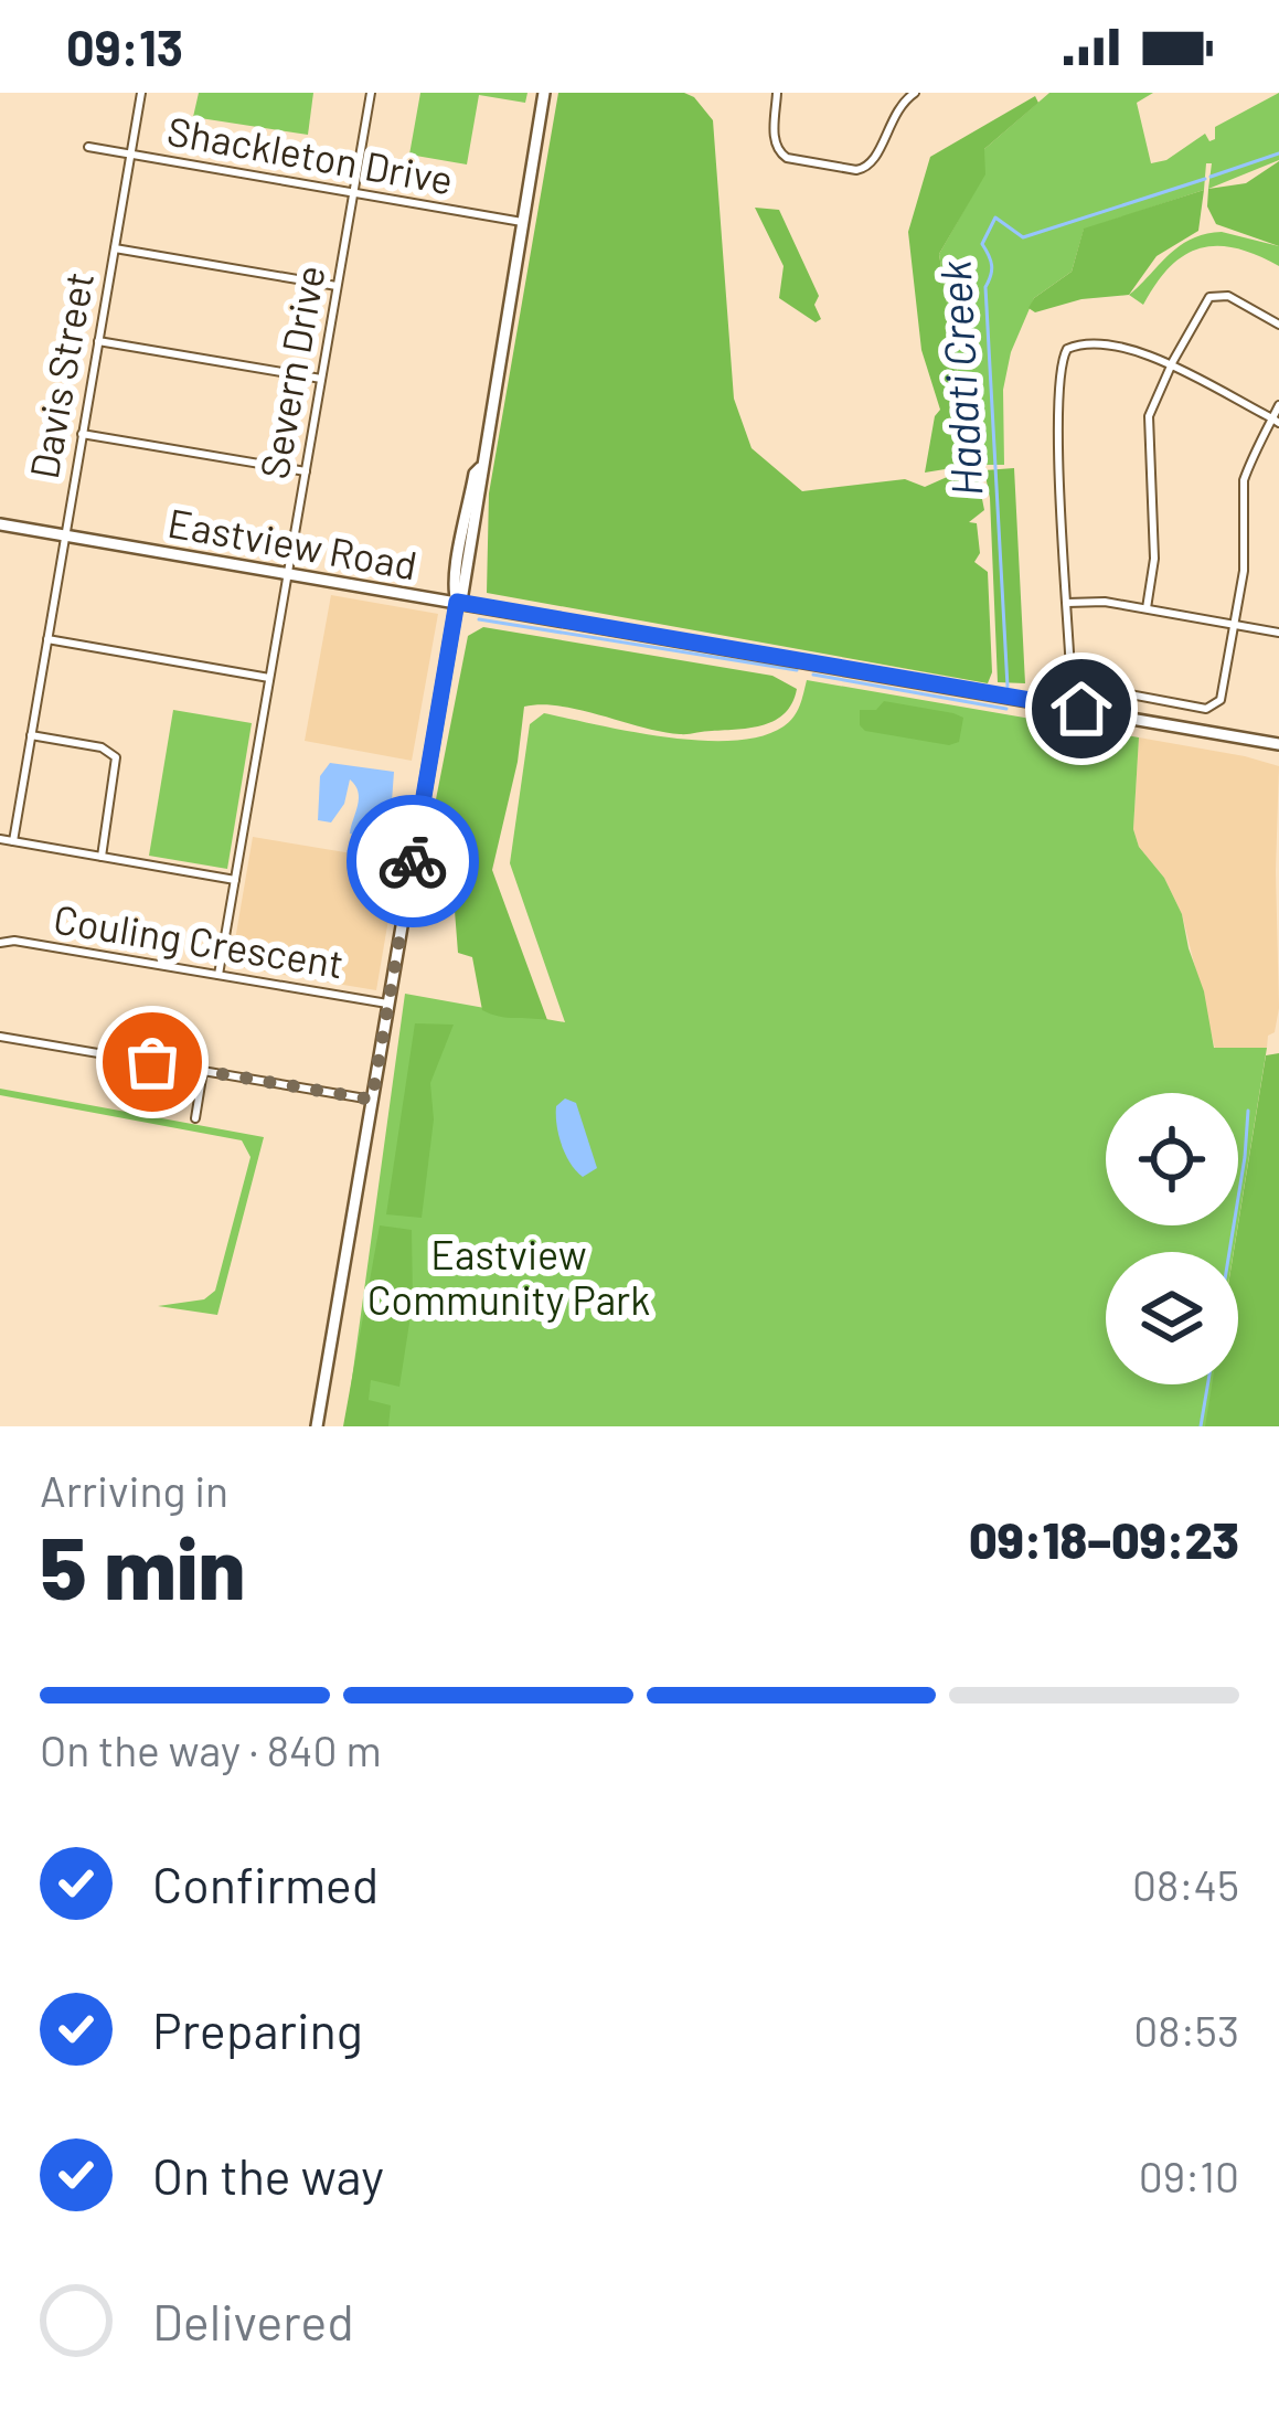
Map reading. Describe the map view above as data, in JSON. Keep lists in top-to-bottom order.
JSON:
{
  "streets": {
    "main road": ["Eastview Road"],
    "street": [
      "Shackleton Drive",
      "Severn Drive",
      "Davis Street",
      "Couling Crescent"
    ]
  },
  "crossings": [
    ["Shackleton Drive", "Severn Drive"],
    ["Shackleton Drive", "Davis Street"],
    ["Severn Drive", "Eastview Road"],
    ["Severn Drive", "Couling Crescent"],
    ["Davis Street", "Eastview Road"]
  ],
  "water": ["Hadati Creek"],
  "parks": ["Eastview Community Park"],
  "page": {
    "status": "09:13",
    "heading": ["5 min", "Arriving in", "09:18–09:23"],
    "bar": "On the way · 840 m",
    "list": [
      ["Confirmed", "08:45"],
      ["Preparing", "08:53"],
      ["On the way", "09:10"],
      "Delivered"
    ]
  }
}
